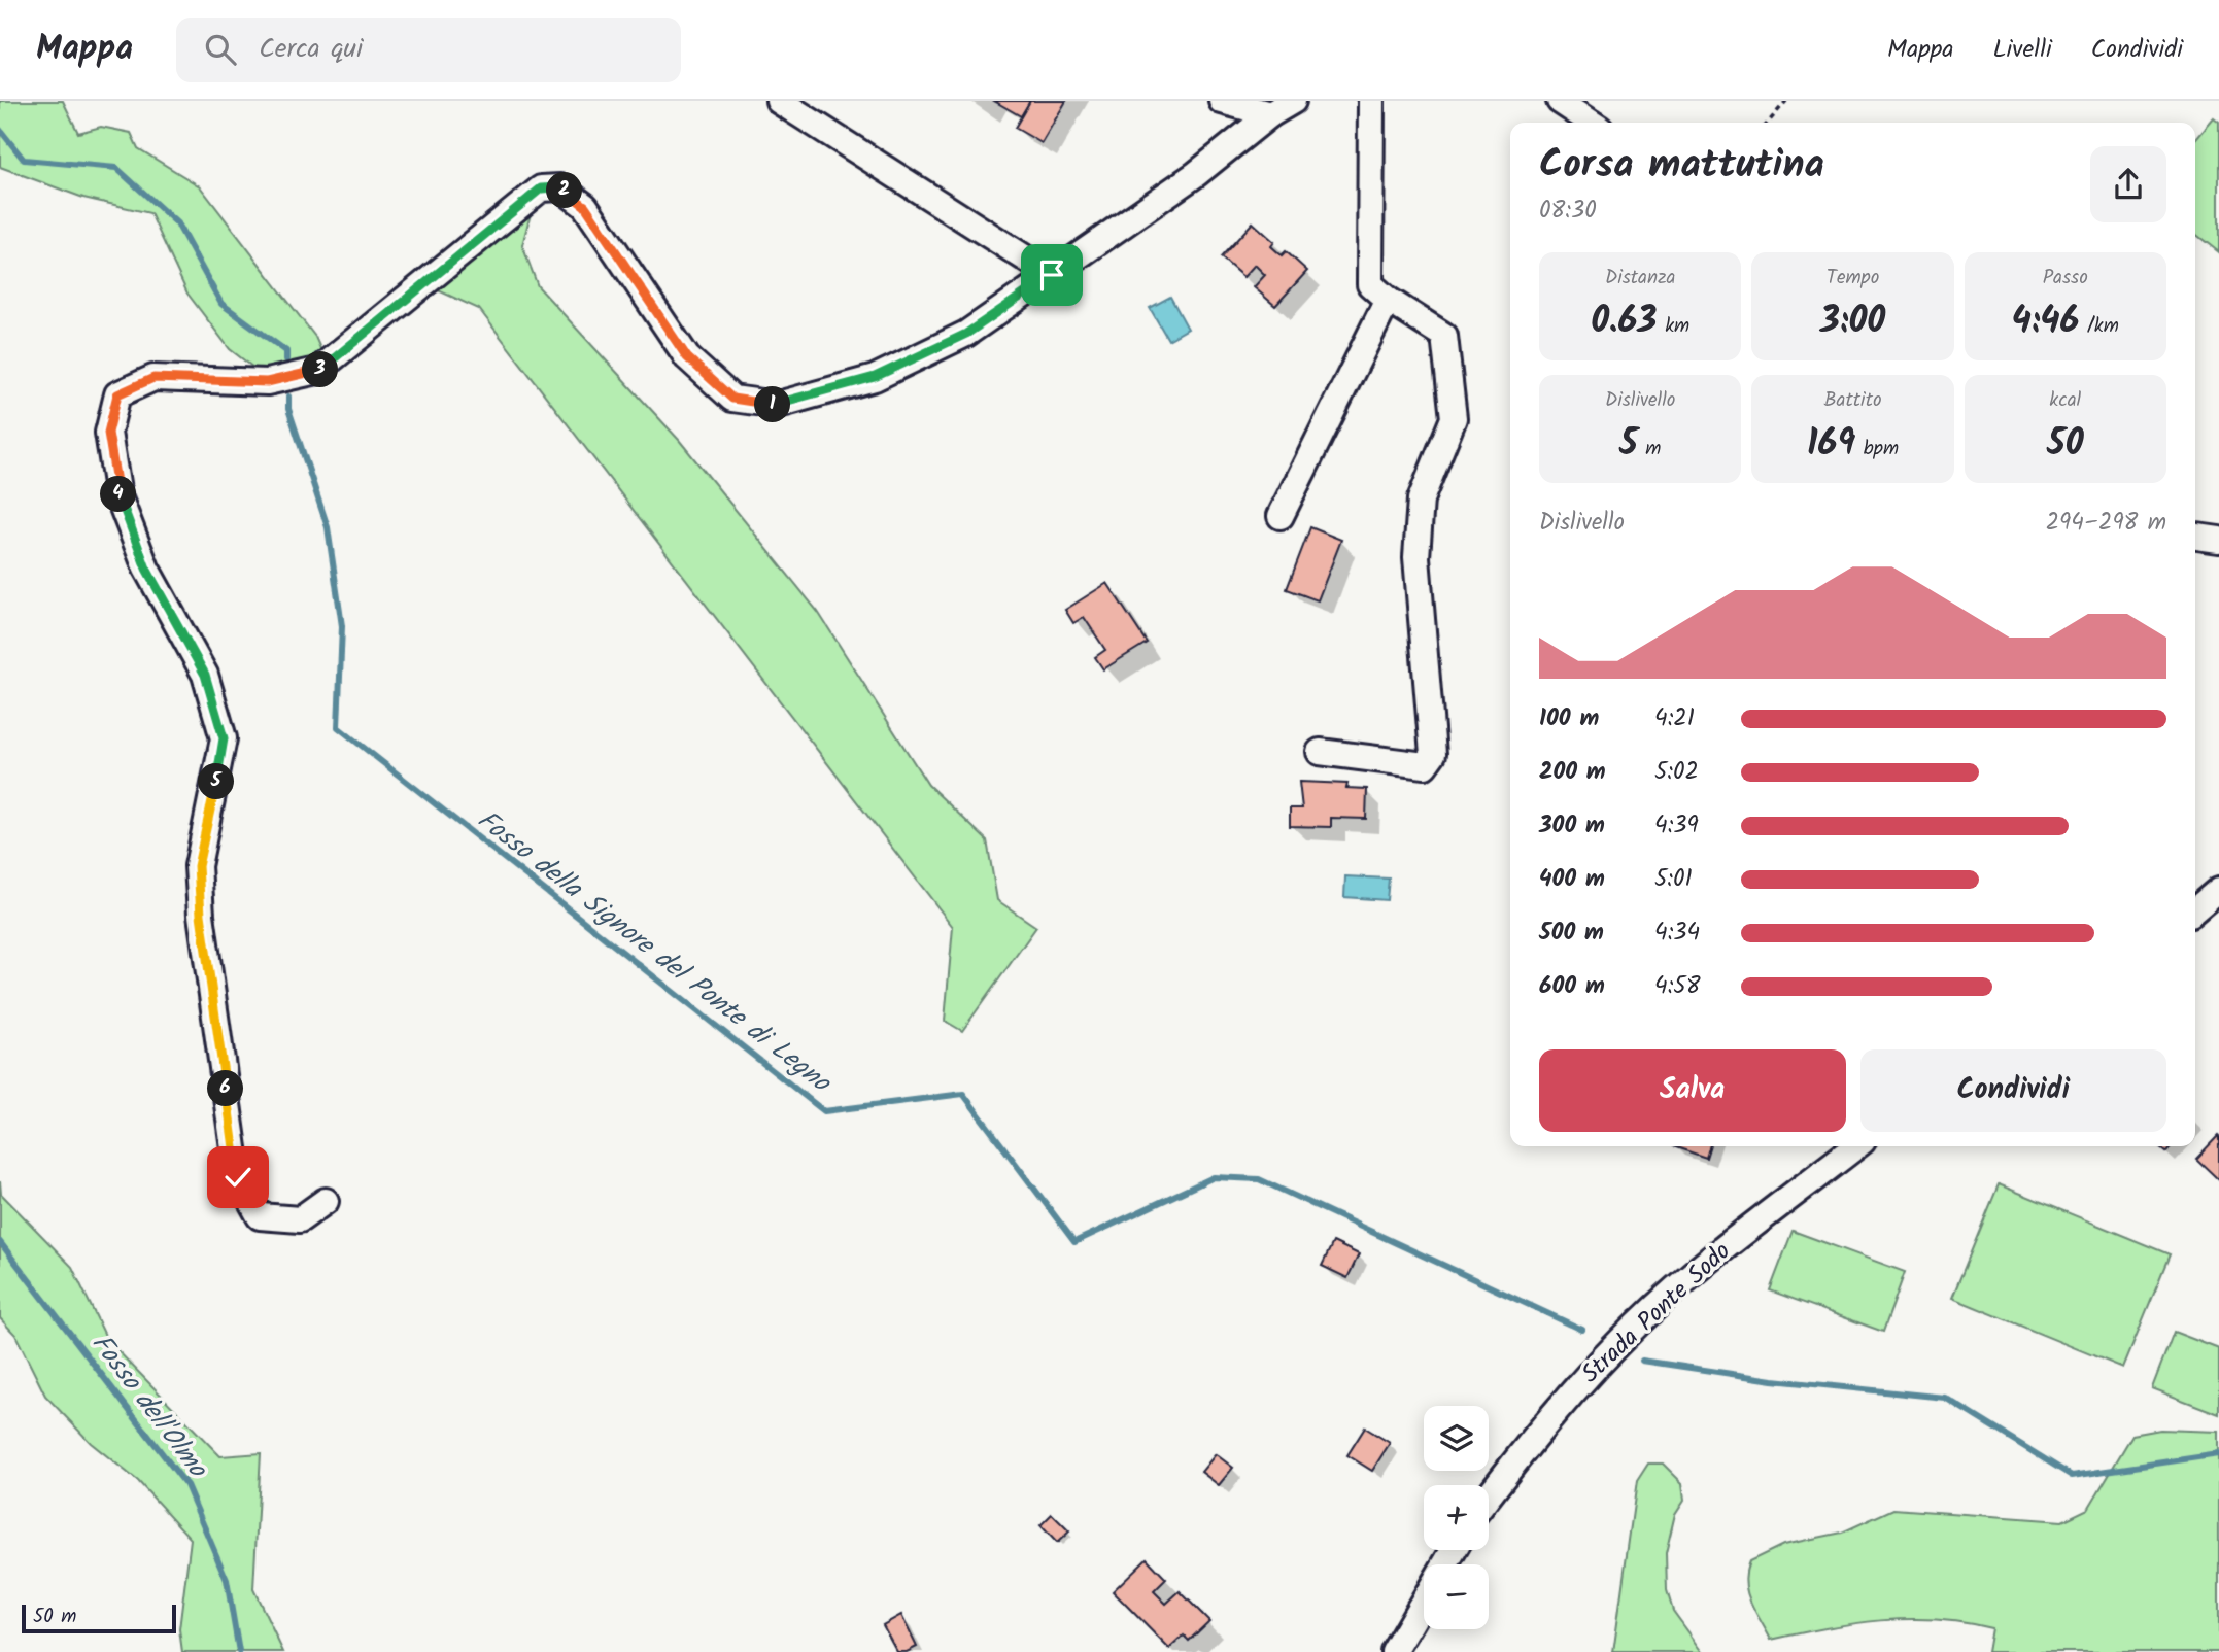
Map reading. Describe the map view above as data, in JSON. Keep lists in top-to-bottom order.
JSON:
{
  "streets": {
    "street": ["Strada Ponte Sodo"]
  },
  "water": ["Fosso della Signore del Ponte di Legno", "Fosso dell'Olmo"],
  "scale_bar": "50 m",
  "page": {
    "header": "Mappa",
    "search": "Cerca qui",
    "nav": ["Mappa", "Livelli", "Condividi"],
    "heading": ["Corsa mattutina", "08:30"],
    "pins": [
      "2",
      "3",
      "1",
      "4",
      "5",
      "6"
    ],
    "stats": [
      ["Distanza", "0.63 km"],
      ["Tempo", "3:00"],
      ["Passo", "4:46 /km"],
      ["Dislivello", "5 m"],
      ["Battito", "169 bpm"],
      ["kcal", "50"]
    ],
    "chart": ["Dislivello", "294–298 m"],
    "list": [
      {
        "name": "100 m",
        "note": "4:21"
      },
      {
        "name": "200 m",
        "note": "5:02"
      },
      {
        "name": "300 m",
        "note": "4:39"
      },
      {
        "name": "400 m",
        "note": "5:01"
      },
      {
        "name": "500 m",
        "note": "4:34"
      },
      {
        "name": "600 m",
        "note": "4:58"
      }
    ],
    "buttons": ["Salva", "Condividi"],
    "map_buttons": ["+", "−"],
    "scale": "50 m"
  }
}
